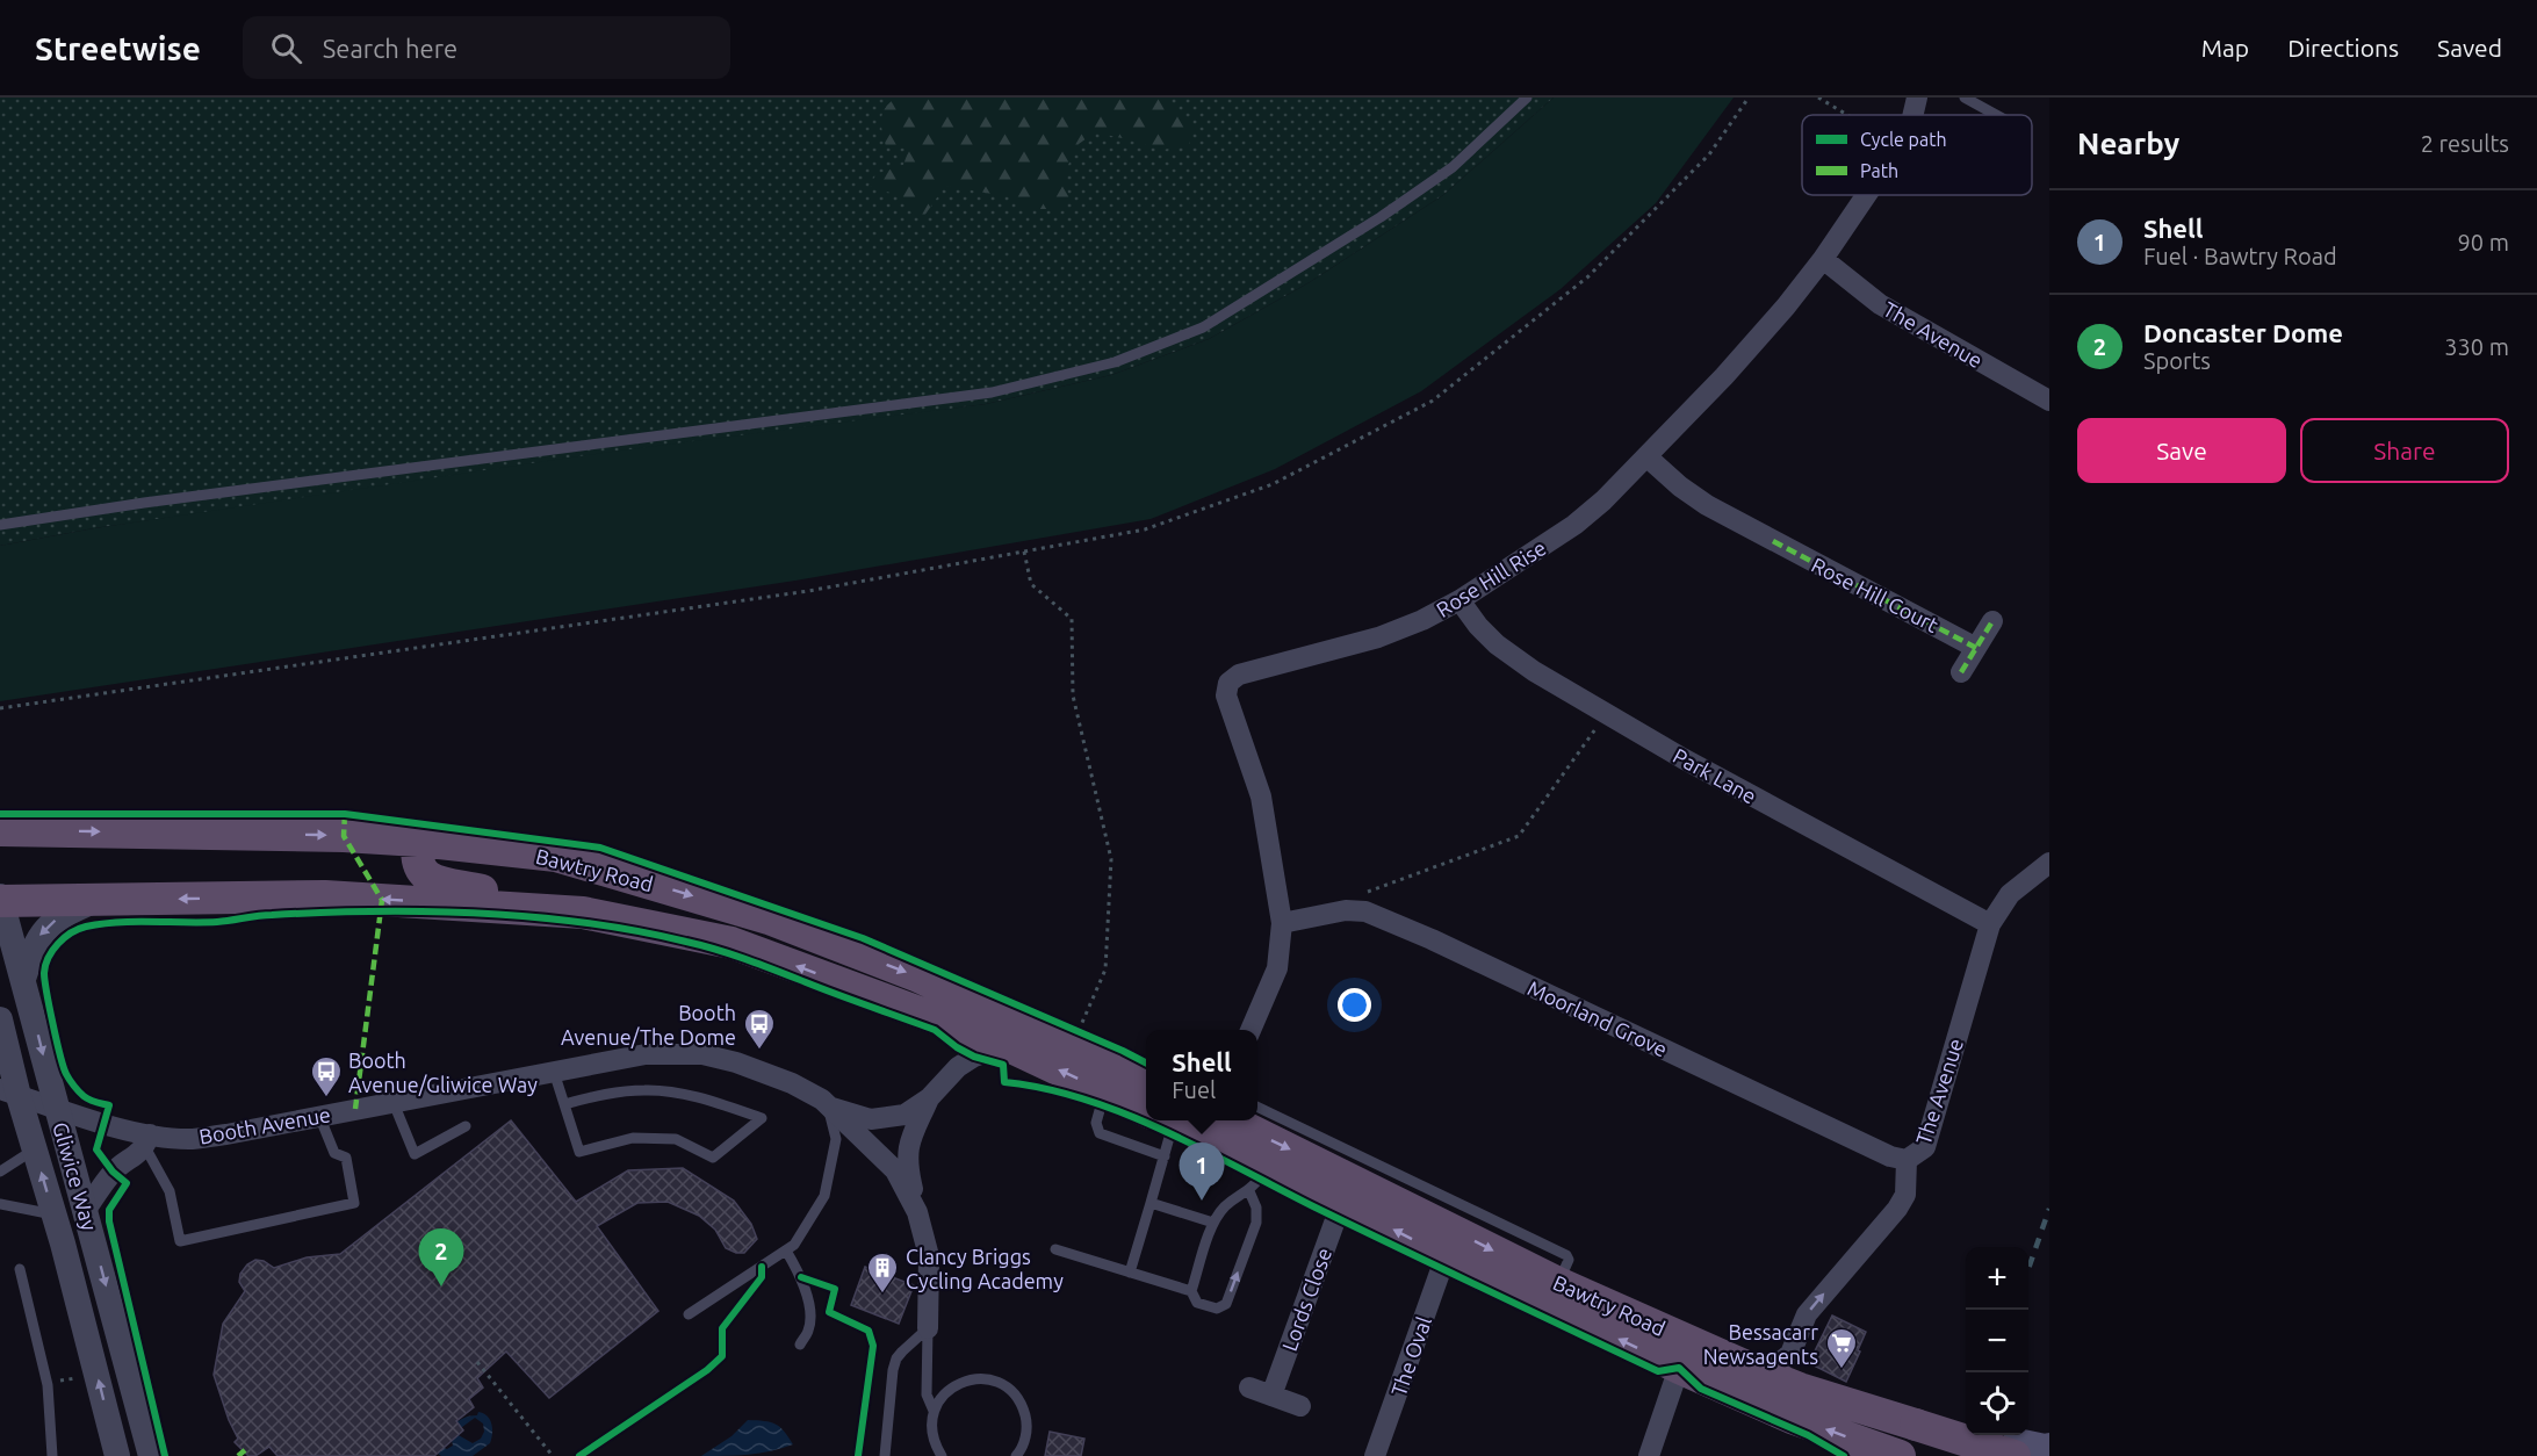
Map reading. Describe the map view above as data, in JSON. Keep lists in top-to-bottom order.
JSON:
{
  "streets": {
    "highway": ["Bawtry Road"],
    "street": [
      "The Avenue",
      "Rose Hill Rise",
      "Rose Hill Court",
      "Park Lane",
      "Moorland Grove",
      "Booth Avenue",
      "Gliwice Way",
      "Lords Close",
      "The Oval"
    ]
  },
  "crossings": [
    ["The Avenue", "Rose Hill Rise"],
    ["The Avenue", "Park Lane"],
    ["The Avenue", "Bawtry Road"],
    ["The Avenue", "Moorland Grove"],
    ["Rose Hill Rise", "Rose Hill Court"],
    ["Rose Hill Rise", "Park Lane"],
    ["Rose Hill Rise", "Moorland Grove"],
    ["Bawtry Road", "Gliwice Way"],
    ["Bawtry Road", "Lords Close"],
    ["Bawtry Road", "The Oval"],
    ["Booth Avenue", "Gliwice Way"]
  ],
  "places": {
    "bus stop": ["Booth Avenue/The Dome", "Booth Avenue/Gliwice Way"],
    "building": ["Clancy Briggs Cycling Academy"],
    "supermarket": ["Bessacarr Newsagents"]
  },
  "legend": ["Cycle path", "Path"],
  "page": {
    "header": "Streetwise",
    "search": "Search here",
    "nav": ["Map", "Directions", "Saved"],
    "heading": ["Nearby", "2 results"],
    "list": [
      {
        "mark": "1",
        "name": "Shell",
        "note": "Fuel · Bawtry Road",
        "value": "90 m"
      },
      {
        "mark": "2",
        "name": "Doncaster Dome",
        "note": "Sports",
        "value": "330 m"
      }
    ],
    "buttons": ["Save", "Share"],
    "popup": ["Shell", "Fuel"],
    "pins": ["1", "2"],
    "map_buttons": ["+", "−"]
  }
}
